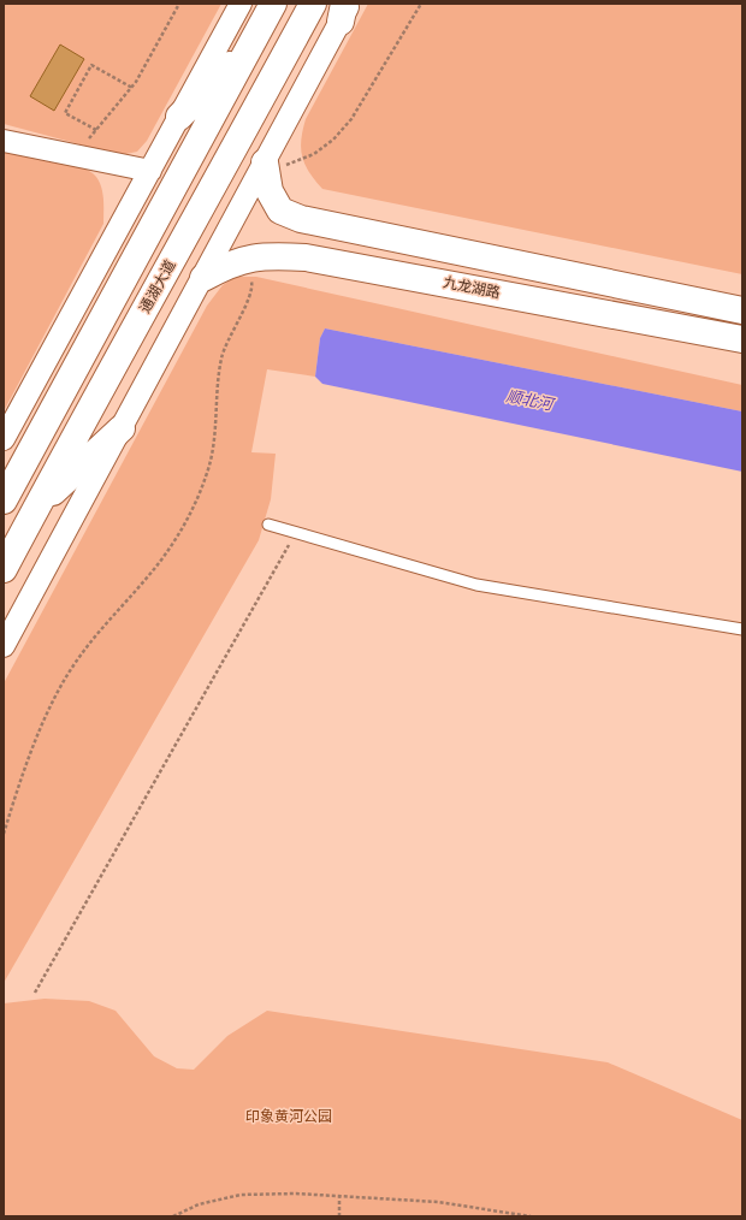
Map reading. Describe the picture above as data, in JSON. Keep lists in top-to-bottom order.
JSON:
{
  "streets": {
    "main road": ["通湖大道", "九龙湖路"]
  },
  "water": ["顺北河"],
  "parks": ["印象黄河公园"]
}
